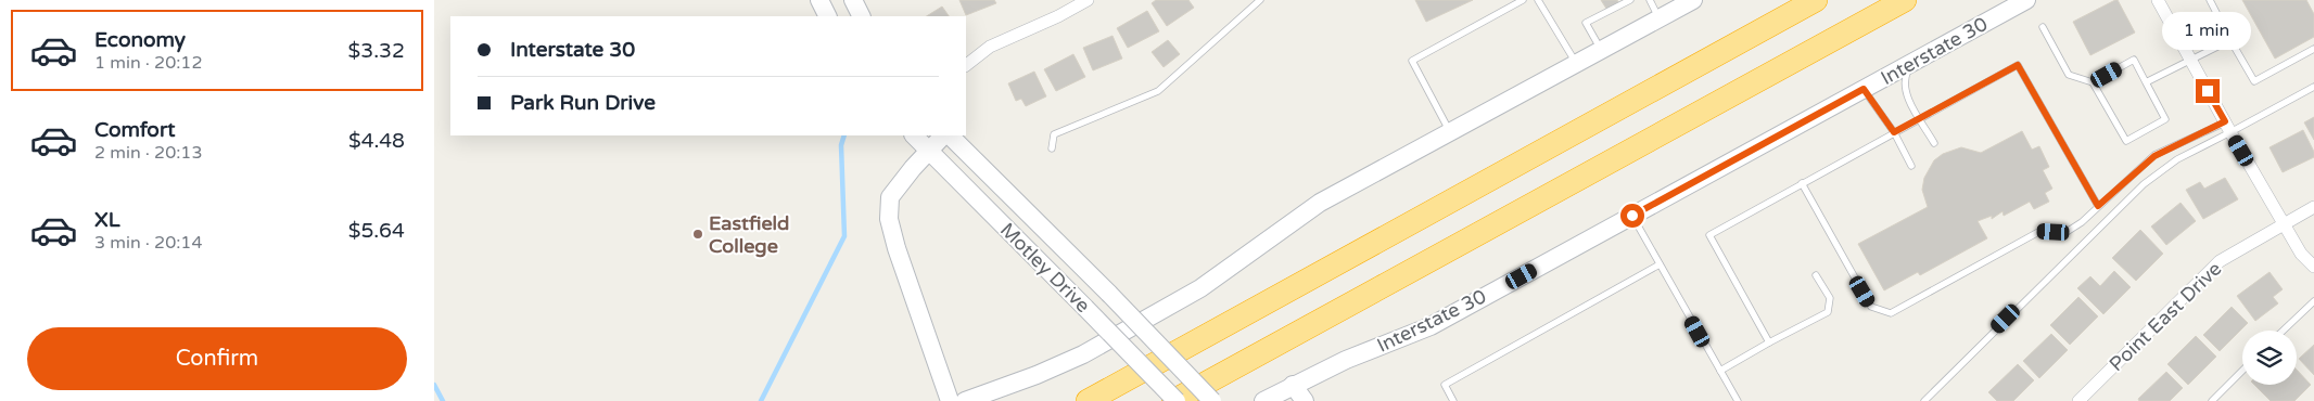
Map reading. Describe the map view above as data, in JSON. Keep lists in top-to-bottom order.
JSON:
{
  "streets": {
    "main road": ["Interstate 30", "Motley Drive"],
    "street": ["Point East Drive"]
  },
  "places": ["Eastfield College"],
  "page": {
    "list": [
      {
        "name": "Economy",
        "note": "1 min · 20:12",
        "value": "$3.32"
      },
      {
        "name": "Comfort",
        "note": "2 min · 20:13",
        "value": "$4.48"
      },
      {
        "name": "XL",
        "note": "3 min · 20:14",
        "value": "$5.64"
      }
    ],
    "bubble": "1 min",
    "banner": ["Interstate 30", "Park Run Drive"],
    "buttons": "Confirm"
  }
}
